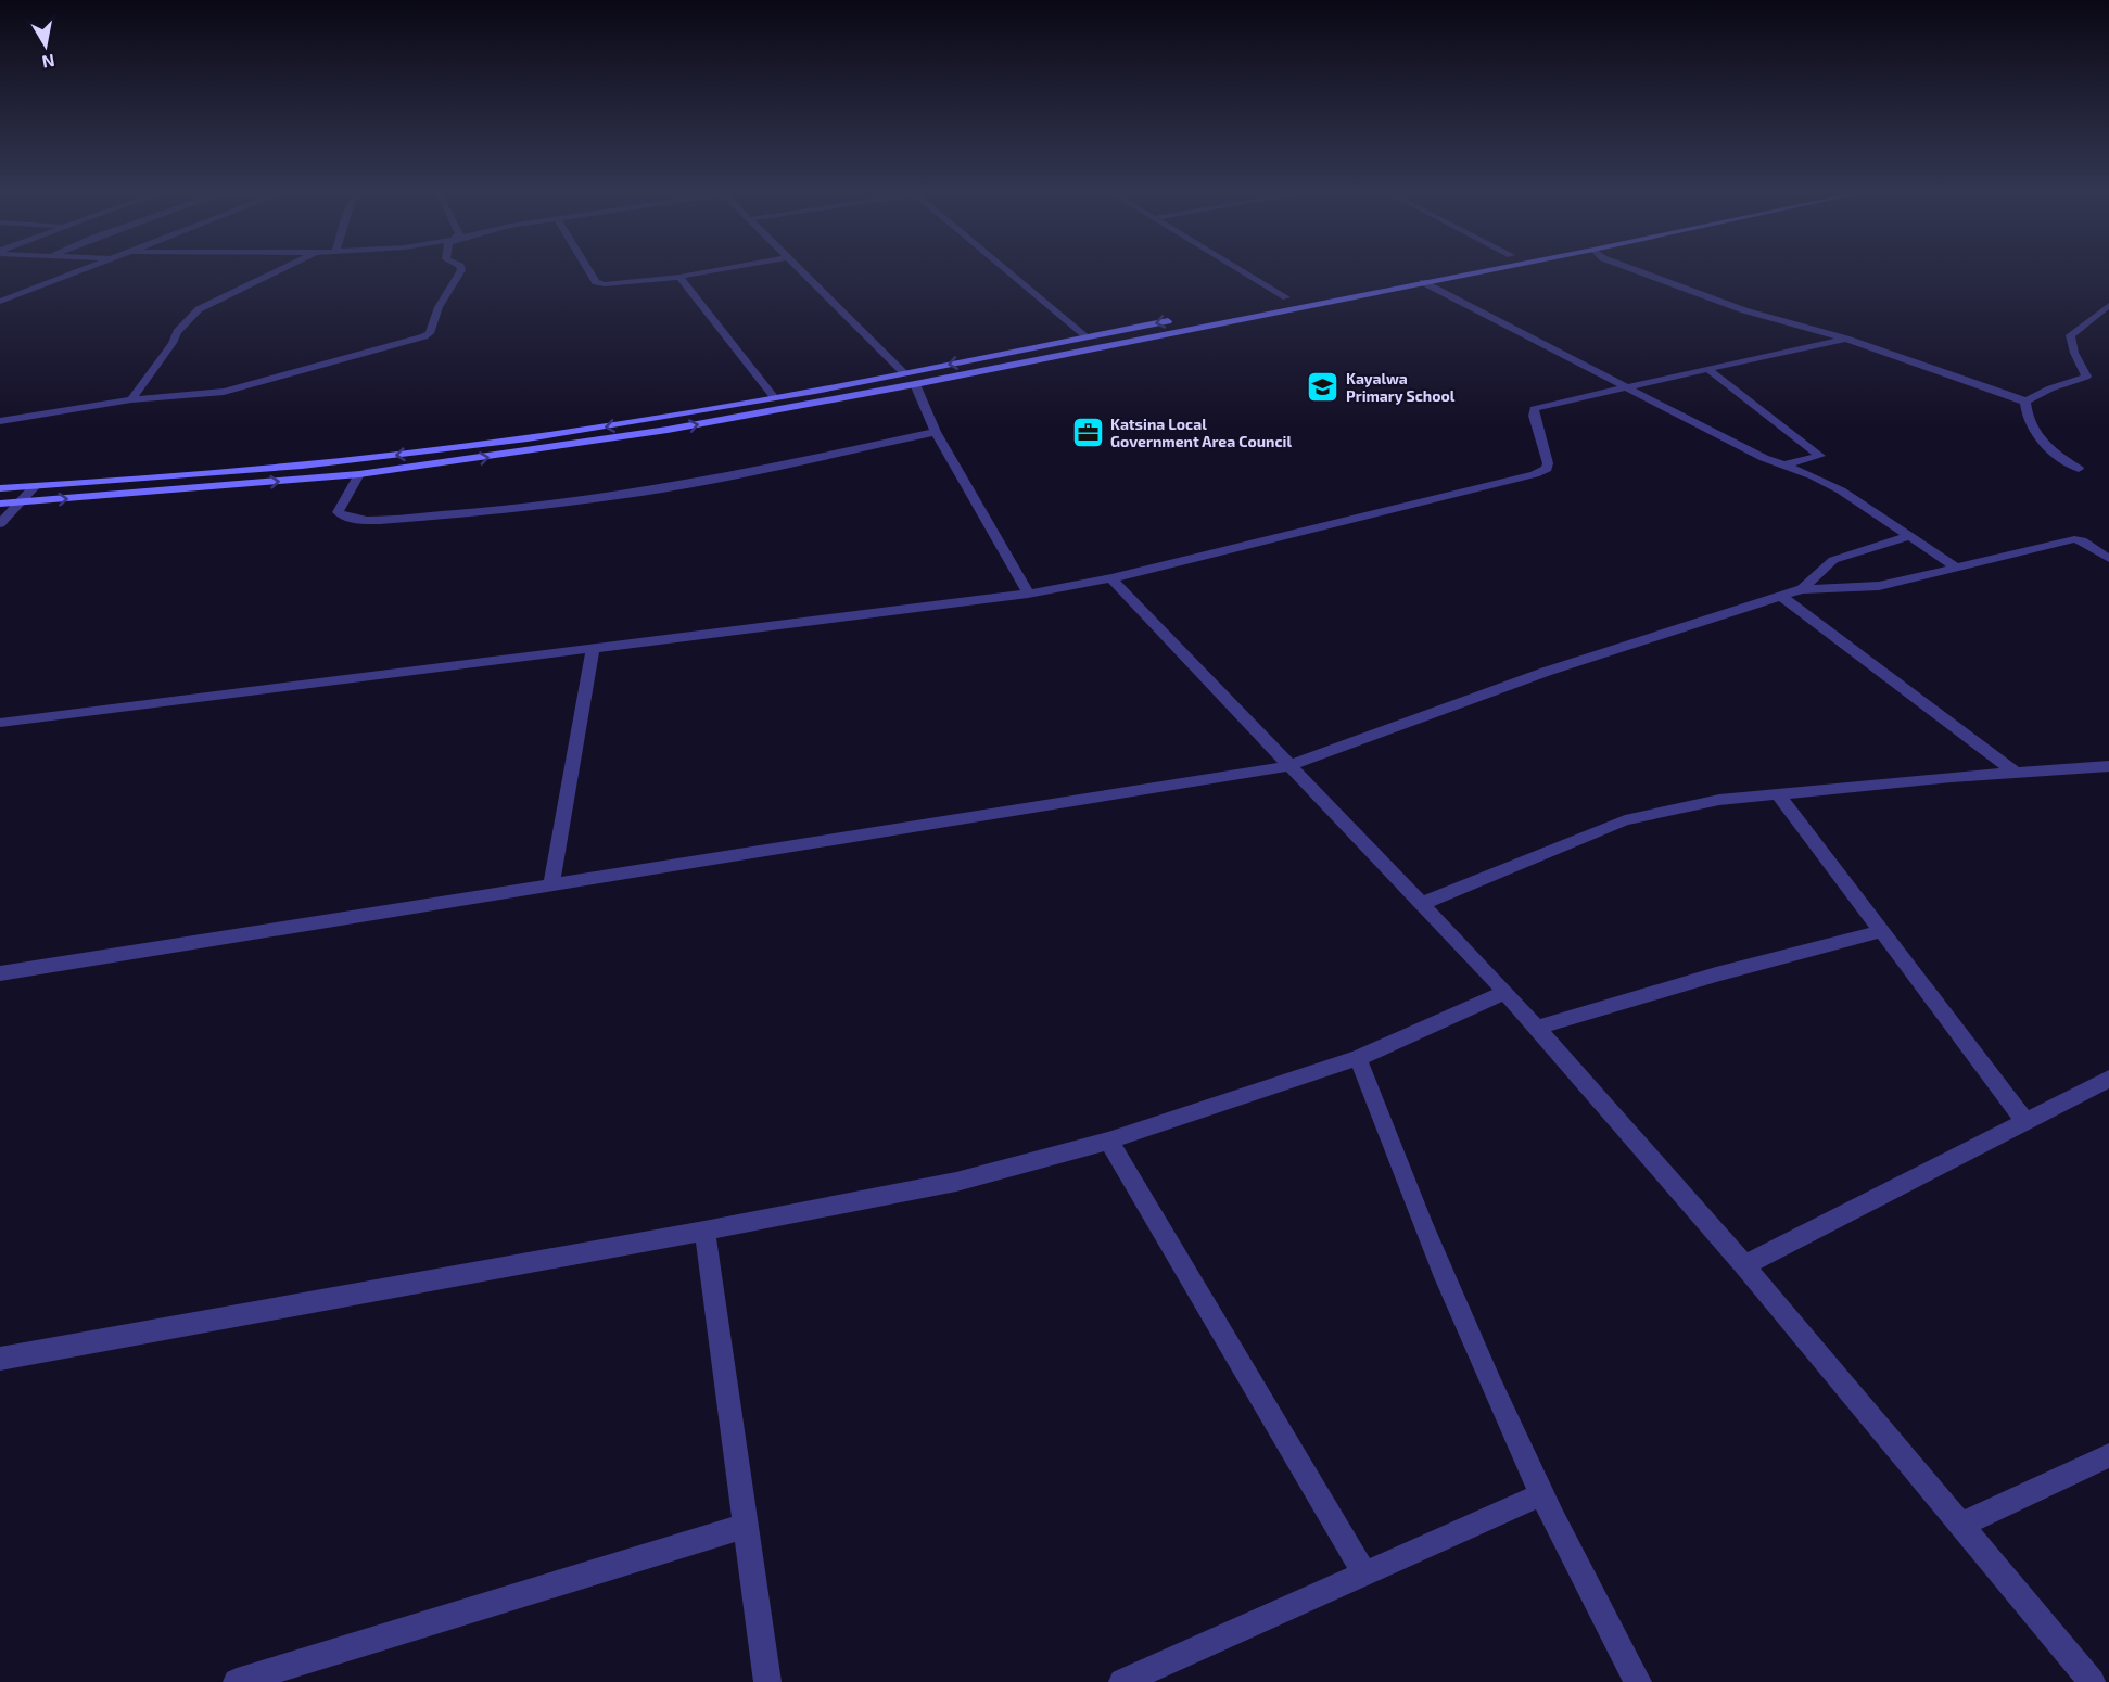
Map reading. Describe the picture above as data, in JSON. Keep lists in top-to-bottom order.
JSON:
{
  "places": {
    "school or university": ["Kayalwa Primary School"],
    "office": ["Katsina Local Government Area Council"]
  },
  "north": "bottom"
}
